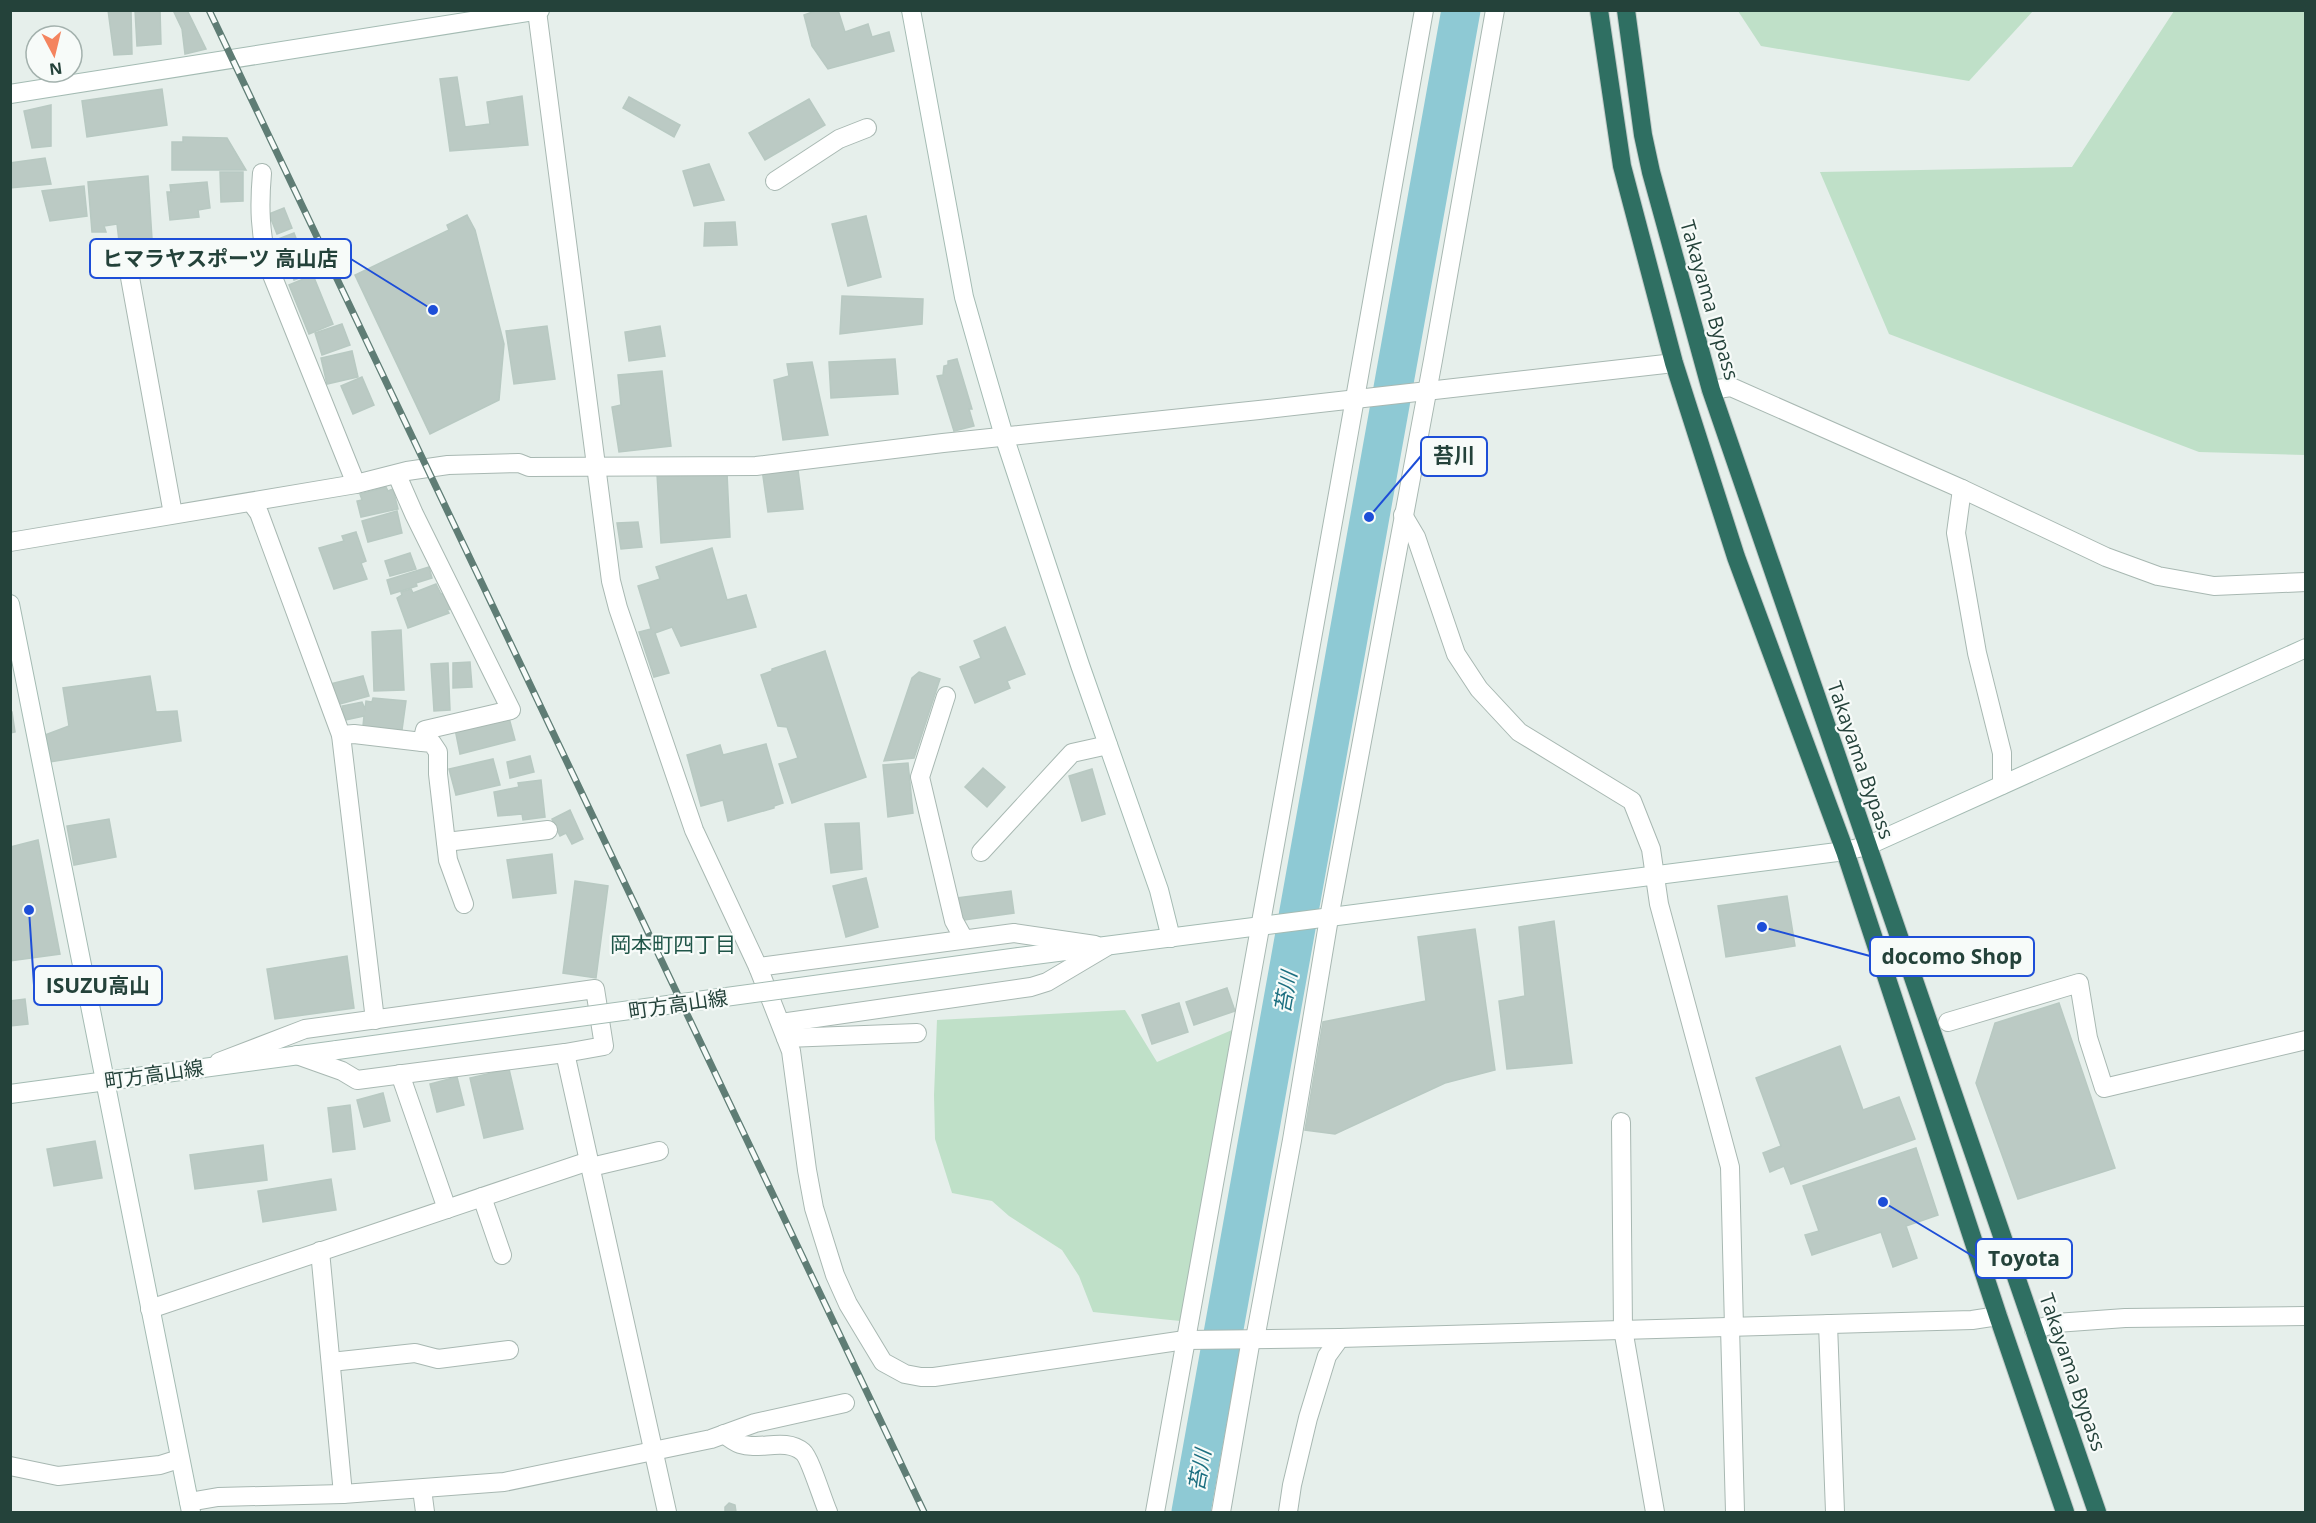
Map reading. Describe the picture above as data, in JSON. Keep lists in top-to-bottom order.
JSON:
{
  "streets": {
    "highway": ["Takayama Bypass"],
    "street": ["町方高山線"]
  },
  "districts": ["岡本町四丁目"],
  "water": ["苔川"],
  "places": [
    "ヒマラヤスポーツ 高山店",
    "苔川",
    "ISUZU高山",
    "docomo Shop",
    "Toyota"
  ],
  "north": "bottom"
}
